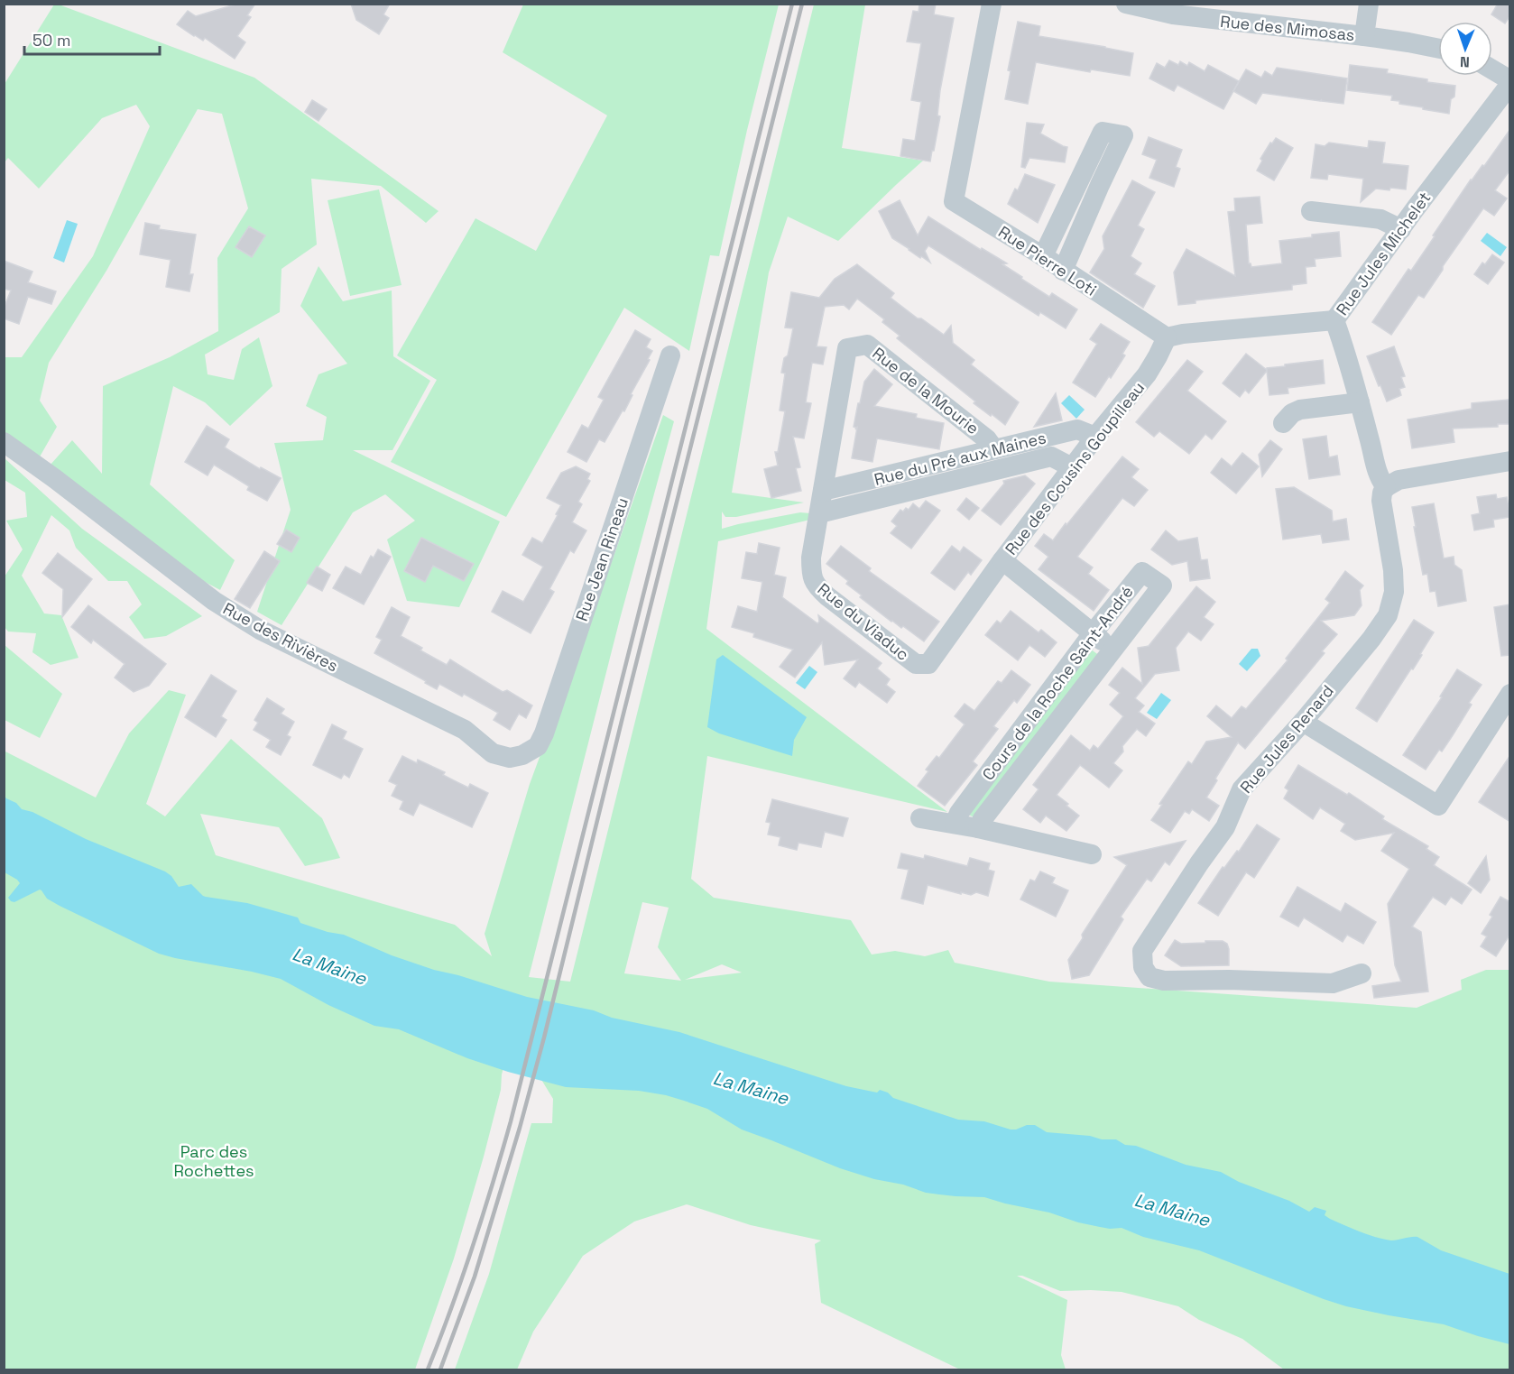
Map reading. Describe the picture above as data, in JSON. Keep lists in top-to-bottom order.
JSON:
{
  "streets": {
    "street": [
      "Rue des Mimosas",
      "Rue Jules Michelet",
      "Rue Pierre Loti",
      "Rue de la Mourie",
      "Rue du Pré aux Maines",
      "Rue des Cousins Goupilleau",
      "Rue Jean Rineau",
      "Rue du Viaduc",
      "Rue des Rivières",
      "Cours de la Roche Saint-André",
      "Rue Jules Renard"
    ]
  },
  "crossings": [
    ["Rue Jules Michelet", "Rue Jules Renard"],
    ["Rue Pierre Loti", "Rue des Cousins Goupilleau"],
    ["Rue de la Mourie", "Rue du Pré aux Maines"],
    ["Rue de la Mourie", "Rue du Viaduc"],
    ["Rue du Pré aux Maines", "Rue des Cousins Goupilleau"],
    ["Rue du Pré aux Maines", "Rue du Viaduc"],
    ["Rue des Cousins Goupilleau", "Rue du Viaduc"],
    ["Rue des Cousins Goupilleau", "Cours de la Roche Saint-André"],
    ["Rue Jean Rineau", "Rue des Rivières"]
  ],
  "water": ["La Maine"],
  "parks": ["Parc des Rochettes"],
  "scale_bar": "50 m",
  "north": "bottom"
}
